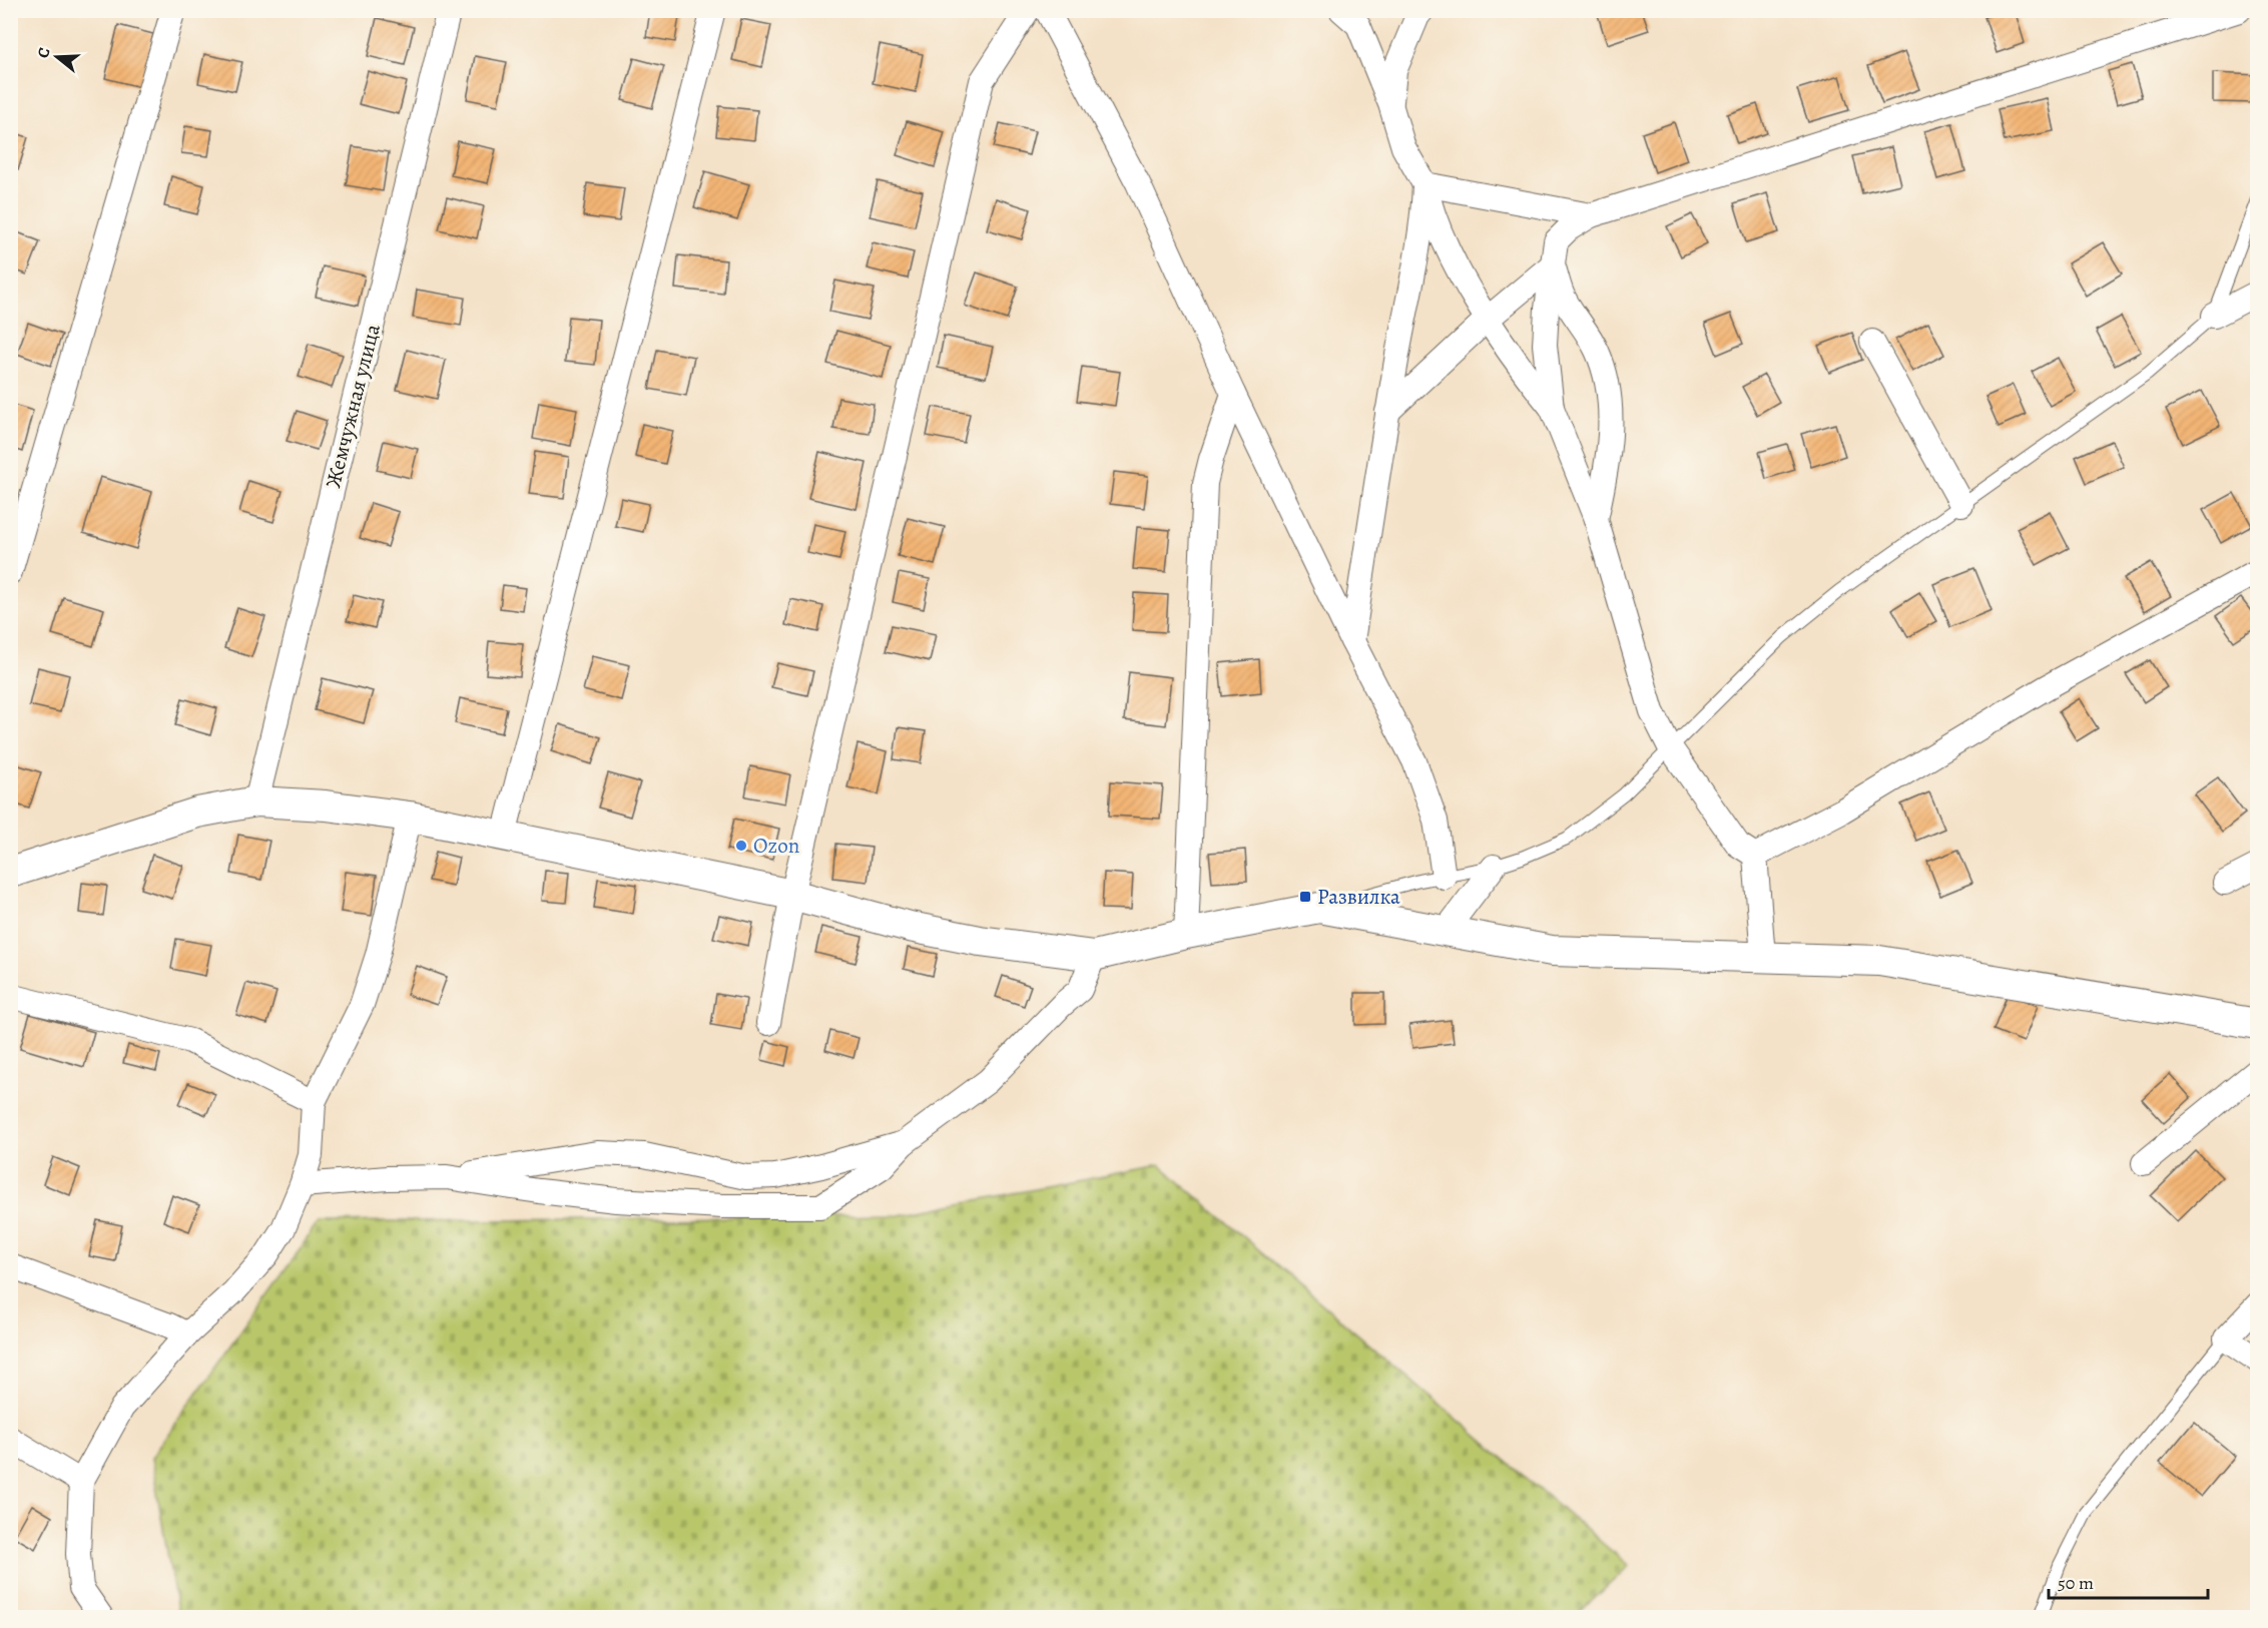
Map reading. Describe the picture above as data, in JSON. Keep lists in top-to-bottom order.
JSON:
{
  "streets": {
    "street": ["Жемчужная улица"]
  },
  "places": {
    "other": ["Ozon"],
    "transit": ["Развилка"]
  },
  "scale_bar": "50 m",
  "north": "left"
}
